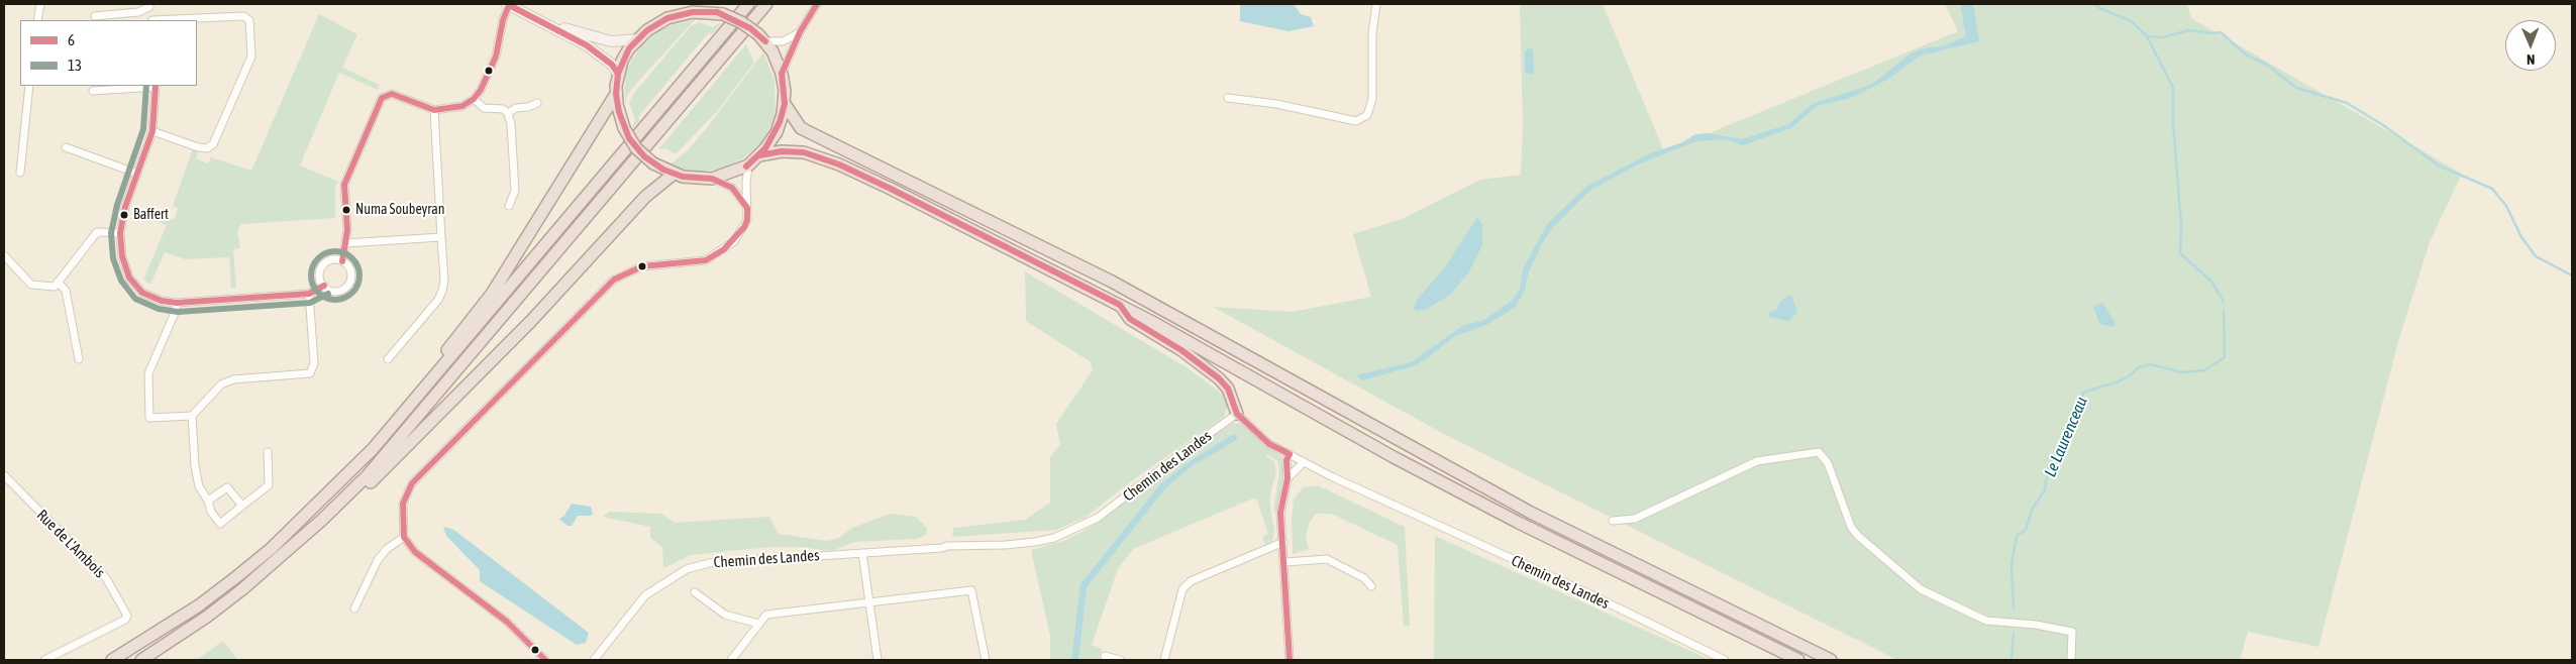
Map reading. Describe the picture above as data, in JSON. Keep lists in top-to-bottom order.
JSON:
{
  "streets": {
    "street": ["Chemin des Landes", "Rue de L'Ambois"]
  },
  "water": ["Le Laurenceau"],
  "places": ["Numa Soubeyran", "Baffert"],
  "lines": ["transit line 6", "transit line 13"],
  "legend": ["6", "13"],
  "north": "bottom"
}
